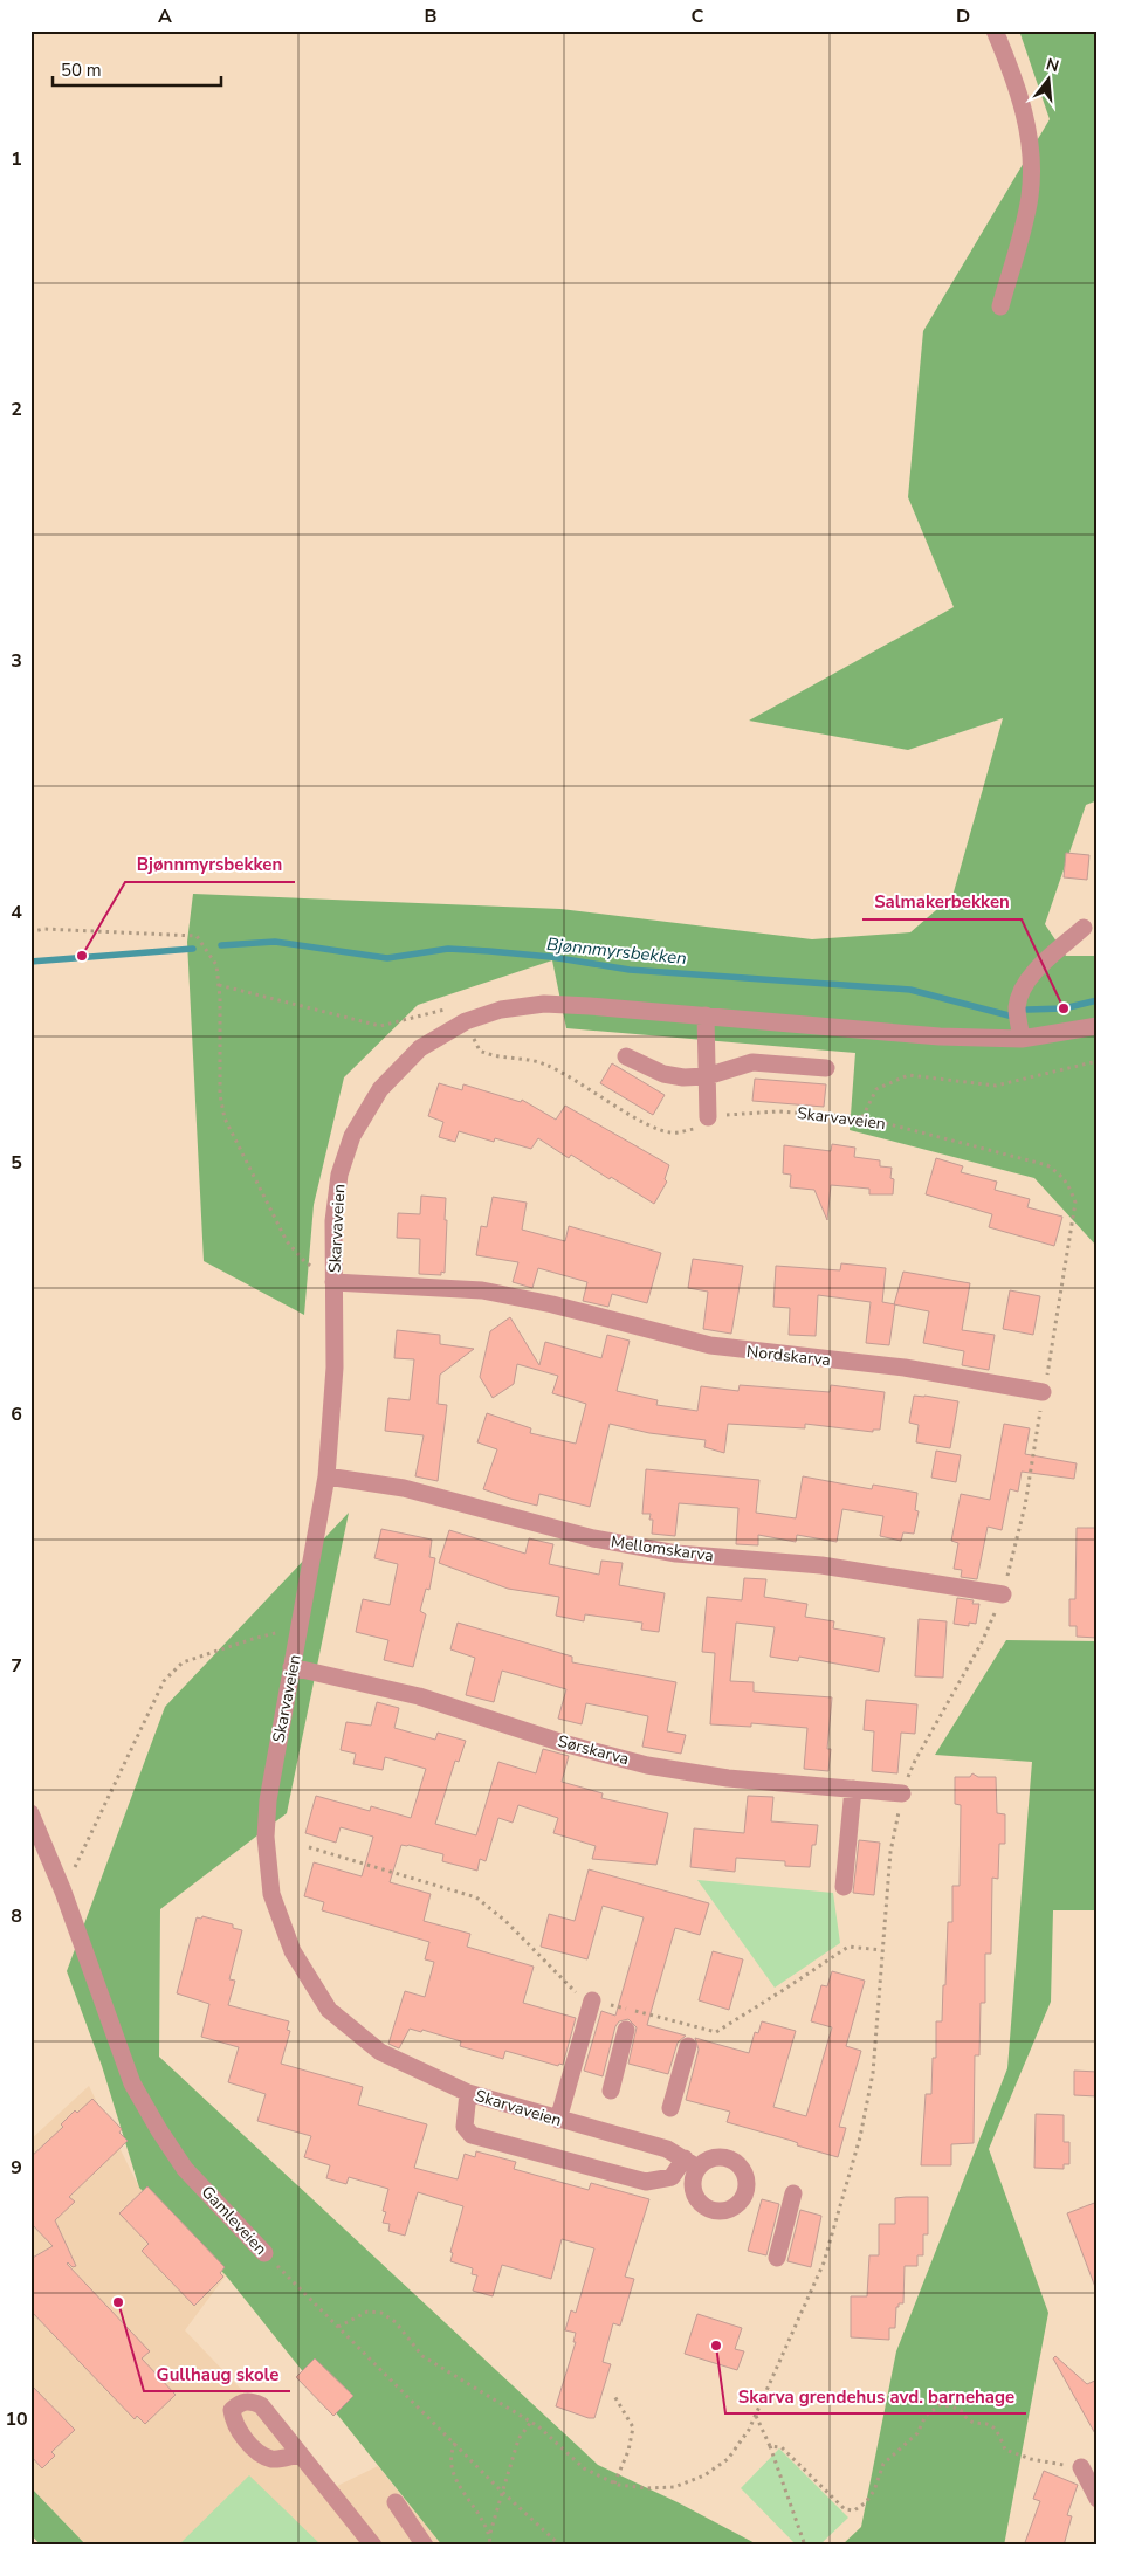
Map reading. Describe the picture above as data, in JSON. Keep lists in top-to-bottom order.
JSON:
{
  "streets": {
    "street": [
      "Skarvaveien",
      "Nordskarva",
      "Mellomskarva",
      "Sørskarva",
      "Gamleveien"
    ]
  },
  "crossings": [
    ["Skarvaveien", "Nordskarva"],
    ["Skarvaveien", "Mellomskarva"],
    ["Skarvaveien", "Sørskarva"]
  ],
  "water": ["Bjønnmyrsbekken"],
  "places": [
    "Bjønnmyrsbekken",
    "Salmakerbekken",
    "Gullhaug skole",
    "Skarva grendehus avd. barnehage"
  ],
  "scale_bar": "50 m",
  "north": "top",
  "grid": {
    "columns": [
      "A",
      "B",
      "C",
      "D"
    ],
    "rows": [
      "1",
      "2",
      "3",
      "4",
      "5",
      "6",
      "7",
      "8",
      "9",
      "10"
    ]
  }
}
